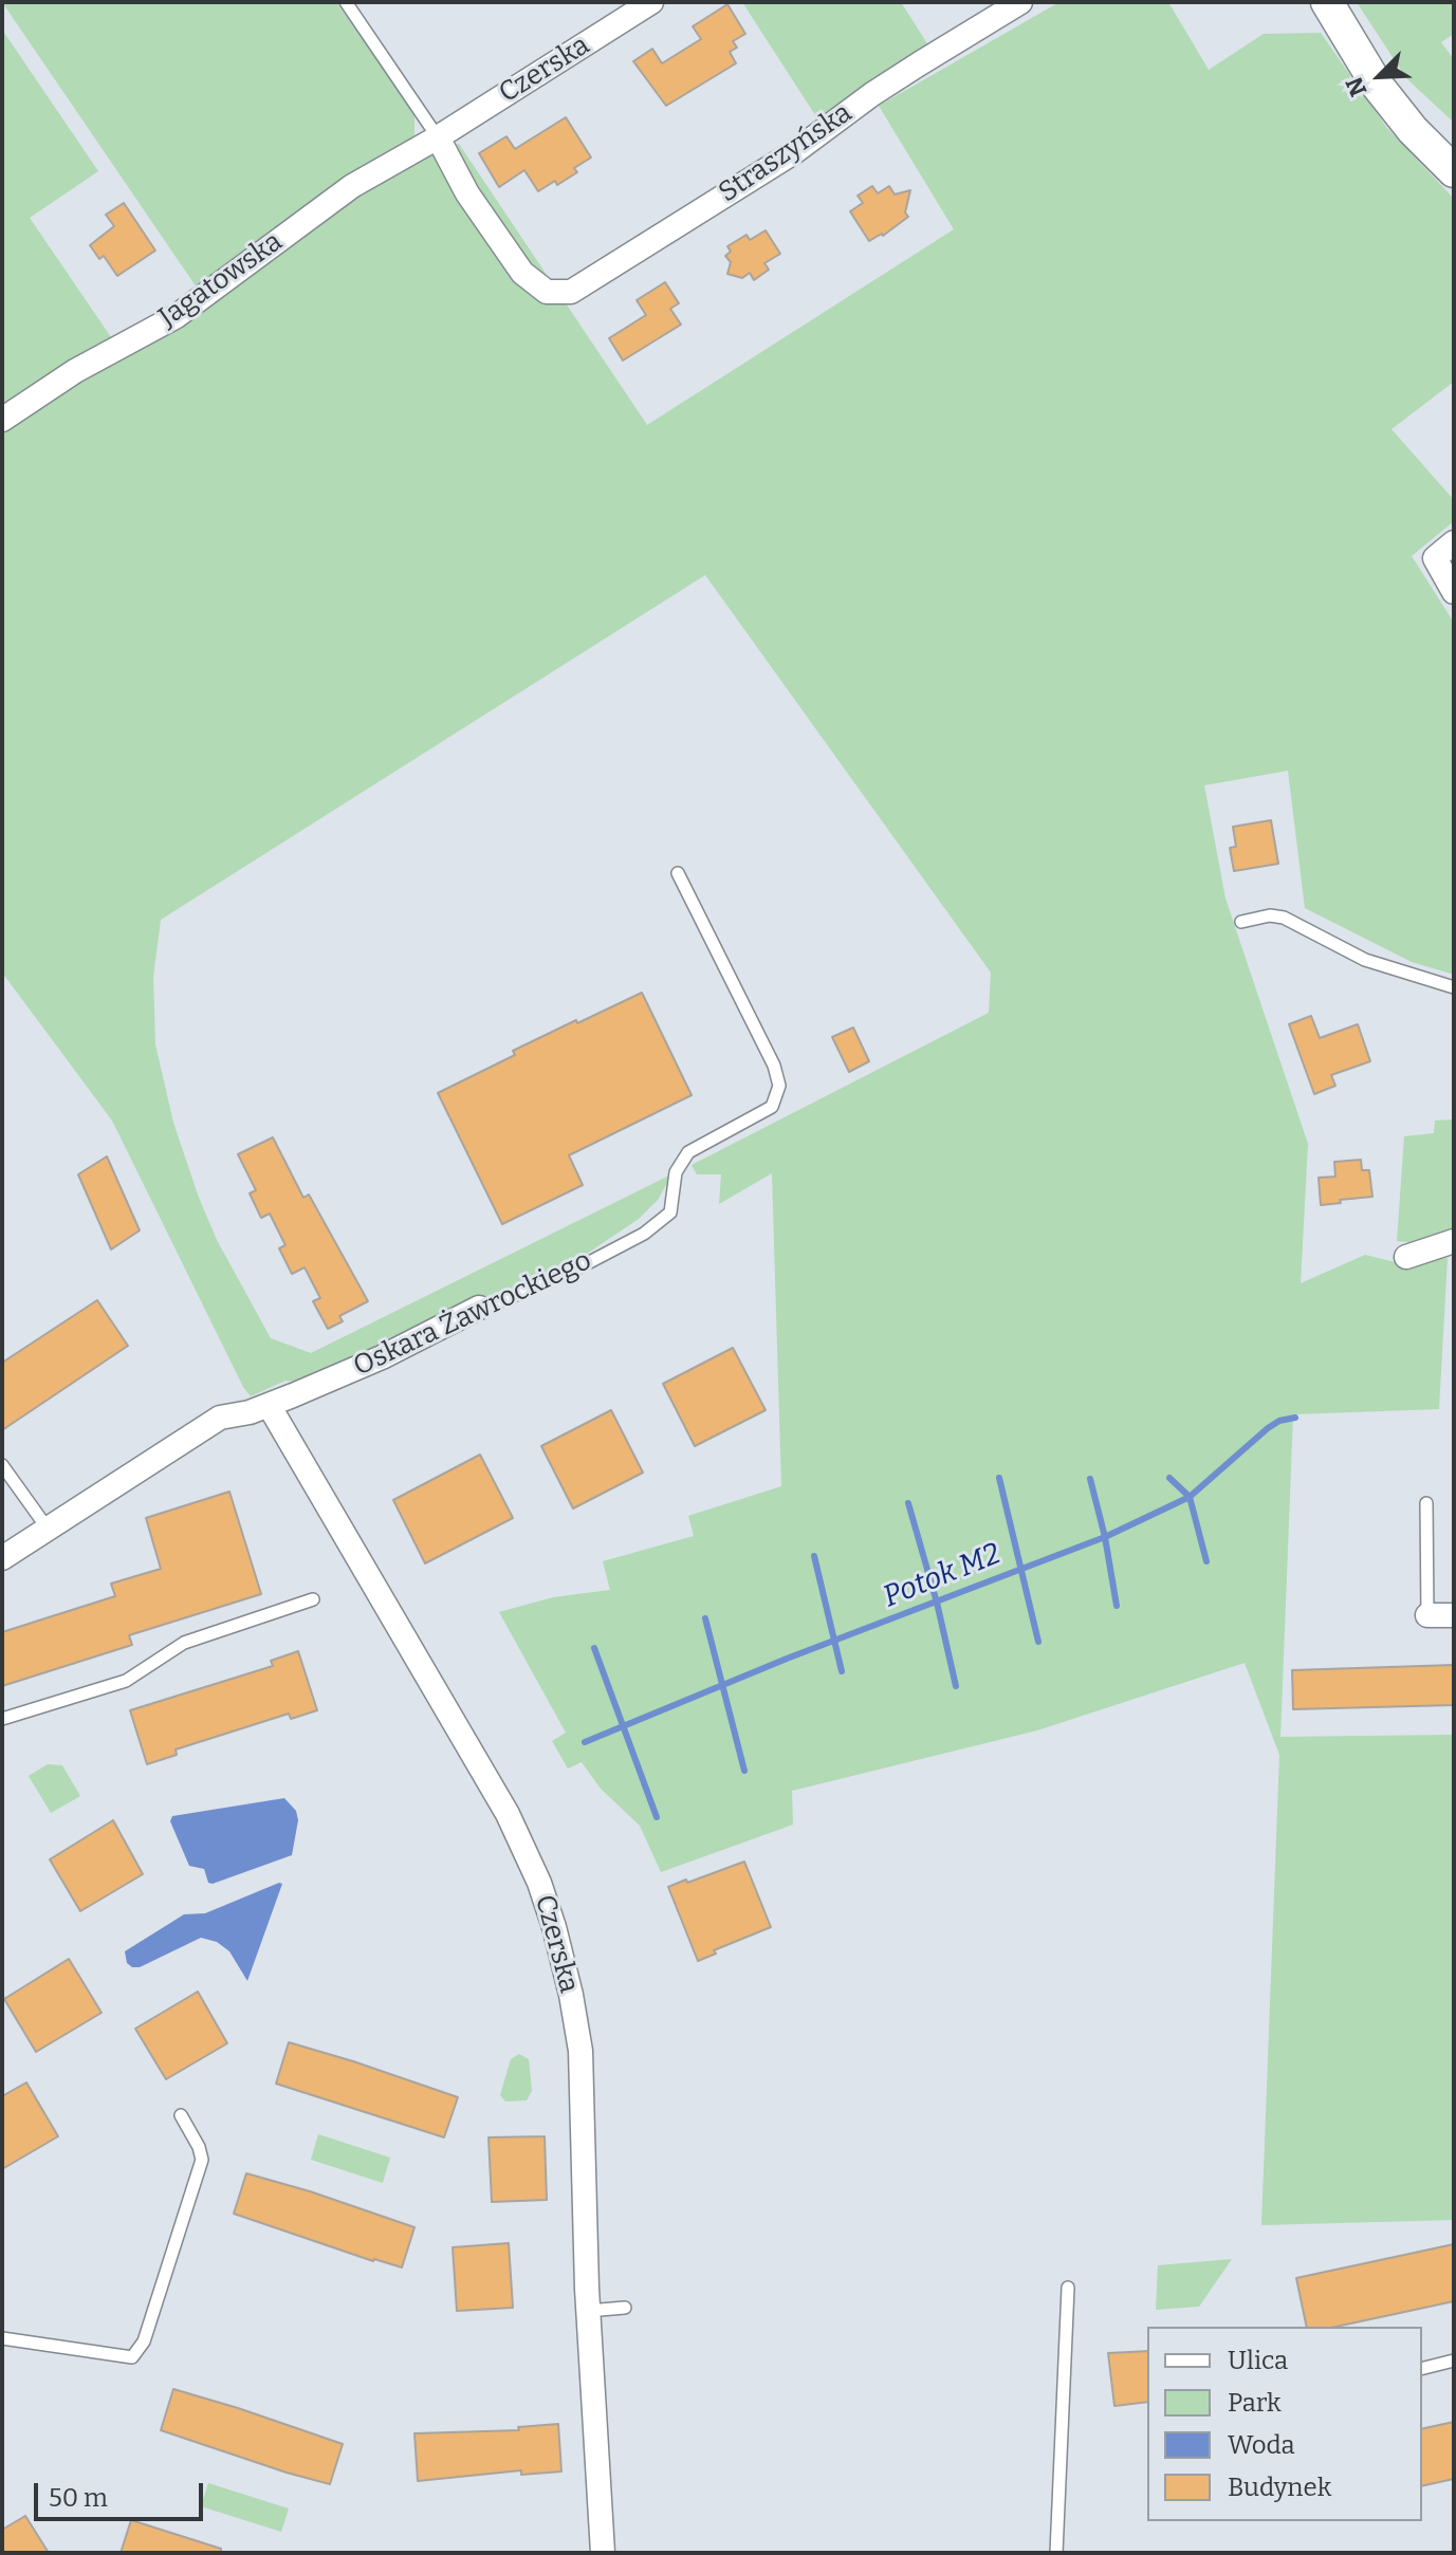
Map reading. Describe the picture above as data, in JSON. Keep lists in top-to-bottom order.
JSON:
{
  "streets": {
    "street": [
      "Czerska",
      "Straszyńska",
      "Jagatowska",
      "Oskara Żawrockiego"
    ]
  },
  "crossings": [
    ["Czerska", "Straszyńska"],
    ["Czerska", "Jagatowska"],
    ["Czerska", "Oskara Żawrockiego"],
    ["Straszyńska", "Jagatowska"]
  ],
  "water": ["Potok M2"],
  "legend": [
    "Ulica",
    "Park",
    "Woda",
    "Budynek"
  ],
  "scale_bar": "50 m",
  "north": "bottom left"
}
